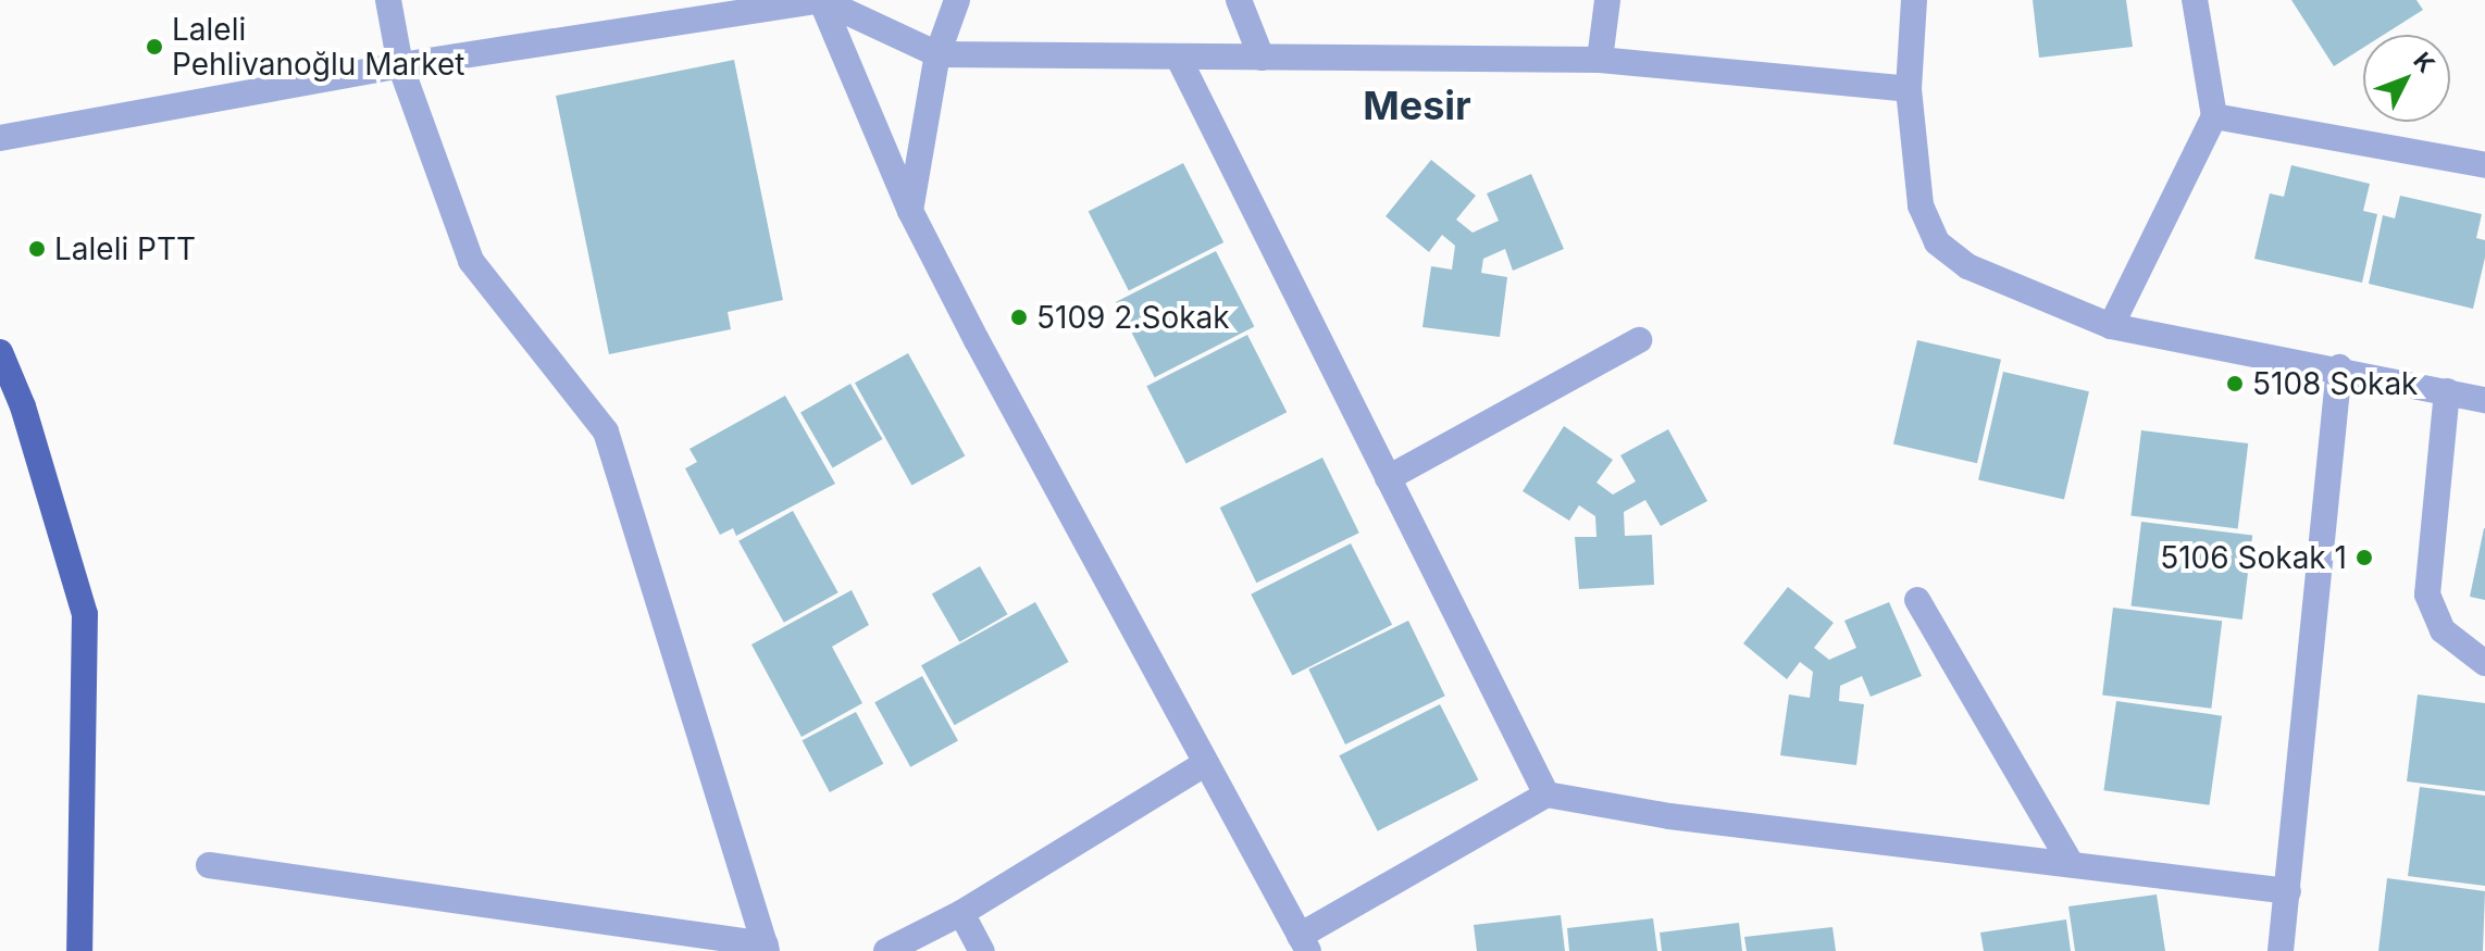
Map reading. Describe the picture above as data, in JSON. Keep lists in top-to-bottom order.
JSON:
{
  "districts": ["Mesir"],
  "places": [
    "Laleli Pehlivanoğlu Market",
    "Laleli PTT",
    "5109 2.Sokak",
    "5108 Sokak",
    "5106 Sokak 1"
  ],
  "north": "top right"
}
